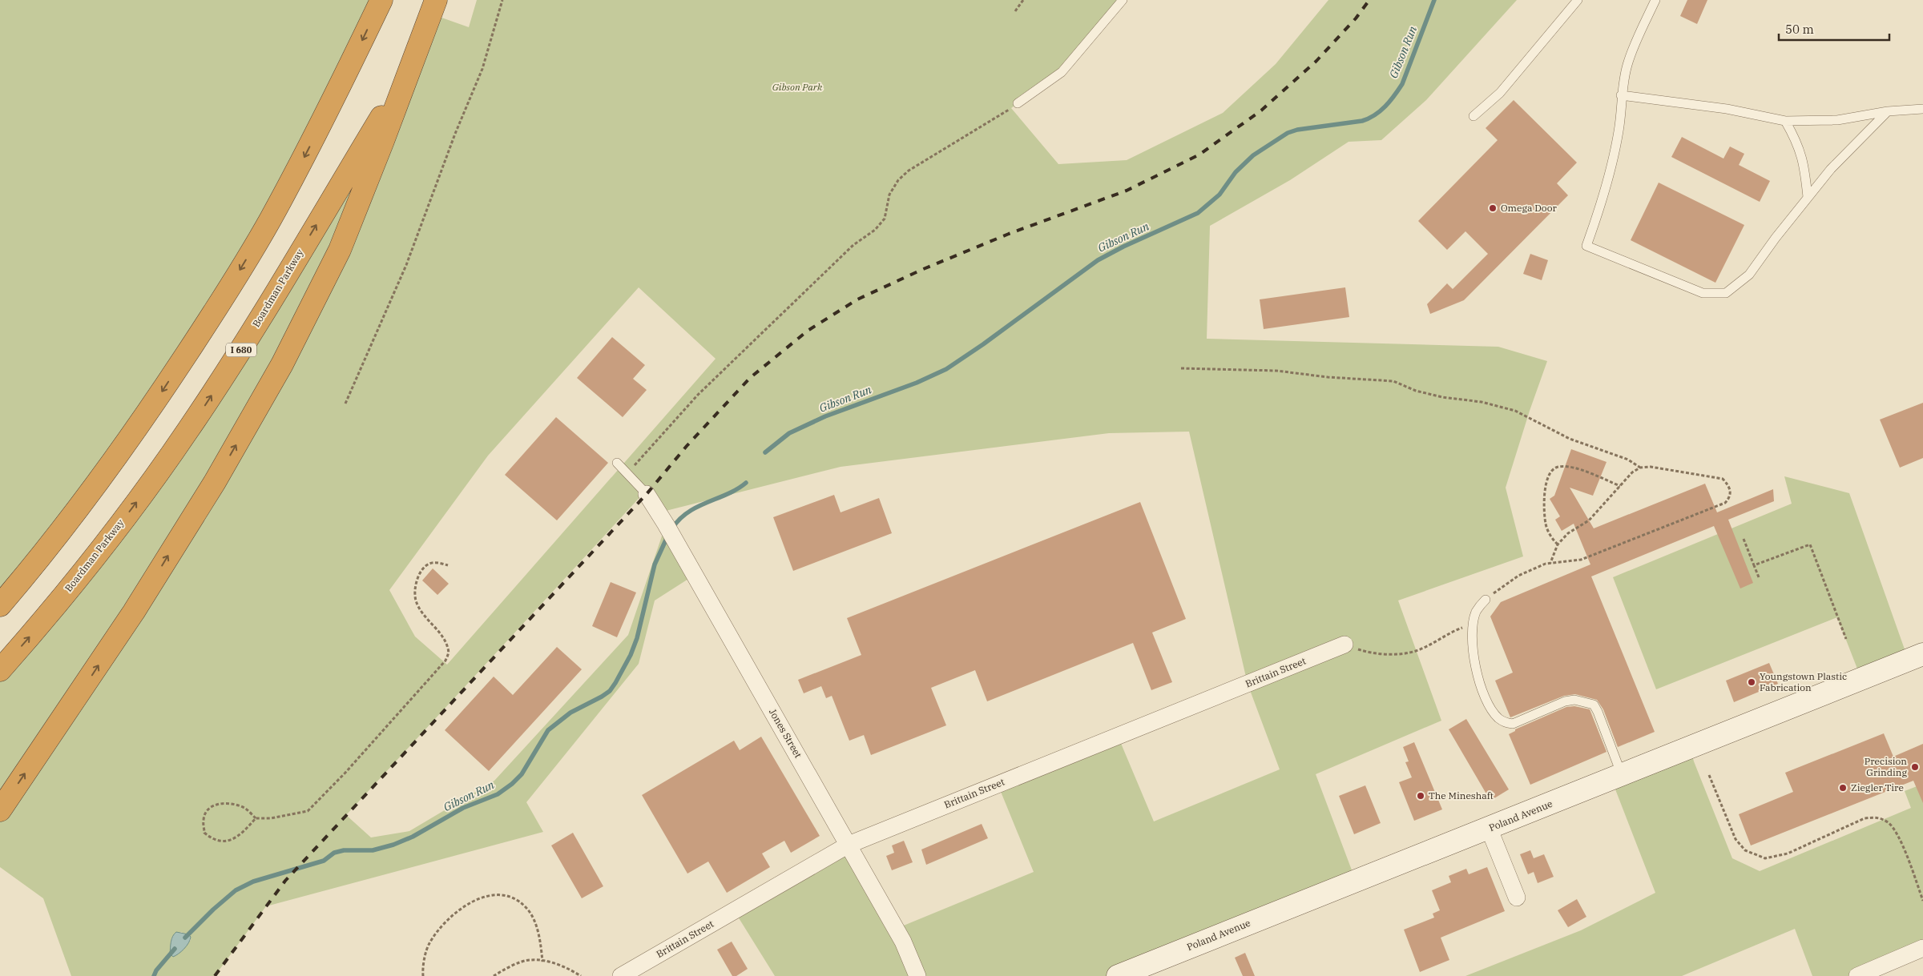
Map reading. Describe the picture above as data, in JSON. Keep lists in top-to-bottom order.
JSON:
{
  "streets": {
    "highway": ["Boardman Parkway", "I 680"],
    "main road": ["Poland Avenue"],
    "street": ["Brittain Street", "Jones Street"]
  },
  "crossings": [
    ["Brittain Street", "Jones Street"]
  ],
  "water": ["Gibson Run"],
  "parks": ["Gibson Park"],
  "places": [
    "Omega Door",
    "Youngstown Plastic Fabrication",
    "Precision Grinding",
    "Ziegler Tire",
    "The Mineshaft"
  ],
  "scale_bar": "50 m"
}
